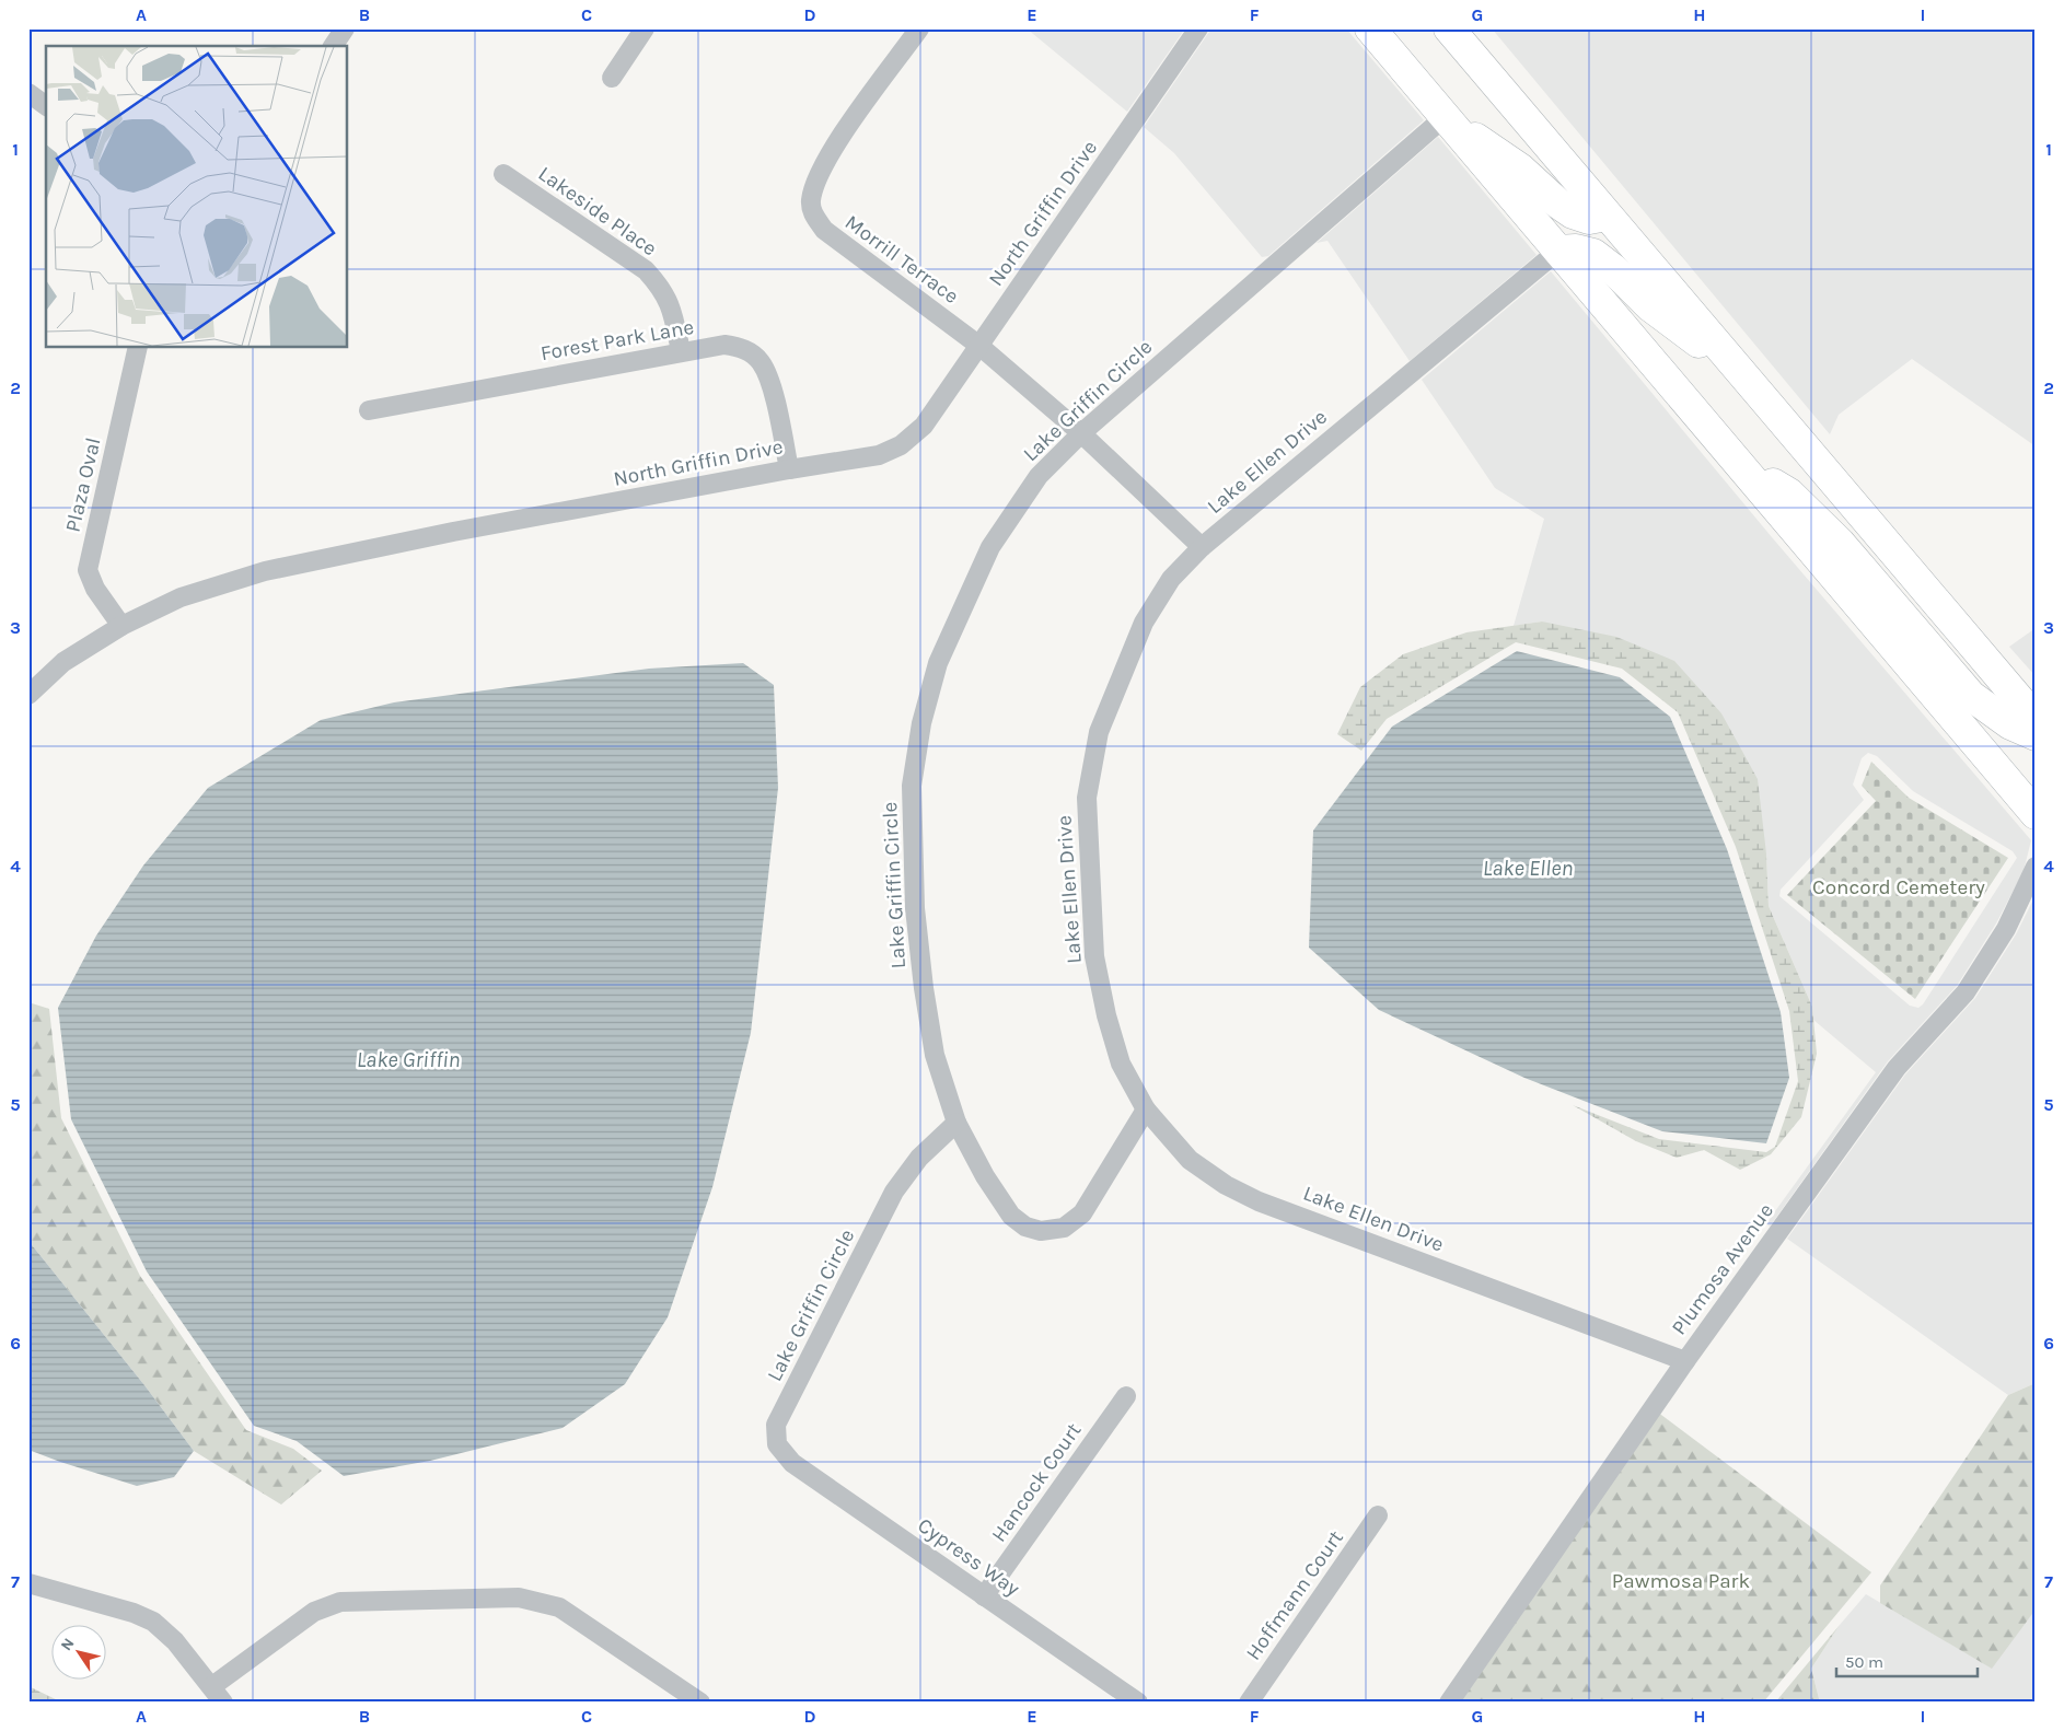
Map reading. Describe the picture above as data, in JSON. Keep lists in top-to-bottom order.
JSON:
{
  "streets": {
    "street": [
      "Lakeside Place",
      "North Griffin Drive",
      "Morrill Terrace",
      "Forest Park Lane",
      "Lake Griffin Circle",
      "Lake Ellen Drive",
      "Plaza Oval",
      "Plumosa Avenue",
      "Hancock Court",
      "Cypress Way",
      "Hoffmann Court"
    ]
  },
  "crossings": [
    ["Lakeside Place", "Forest Park Lane"],
    ["North Griffin Drive", "Morrill Terrace"],
    ["North Griffin Drive", "Forest Park Lane"],
    ["North Griffin Drive", "Plaza Oval"],
    ["Morrill Terrace", "Lake Griffin Circle"],
    ["Morrill Terrace", "Lake Ellen Drive"],
    ["Lake Griffin Circle", "Cypress Way"],
    ["Lake Ellen Drive", "Plumosa Avenue"],
    ["Hancock Court", "Cypress Way"]
  ],
  "water": ["Lake Ellen", "Lake Griffin"],
  "parks": ["Concord Cemetery", "Pawmosa Park"],
  "scale_bar": "50 m",
  "north": "top left",
  "grid": {
    "columns": [
      "A",
      "B",
      "C",
      "D",
      "E",
      "F",
      "G",
      "H",
      "I"
    ],
    "rows": [
      "1",
      "2",
      "3",
      "4",
      "5",
      "6",
      "7"
    ]
  }
}
